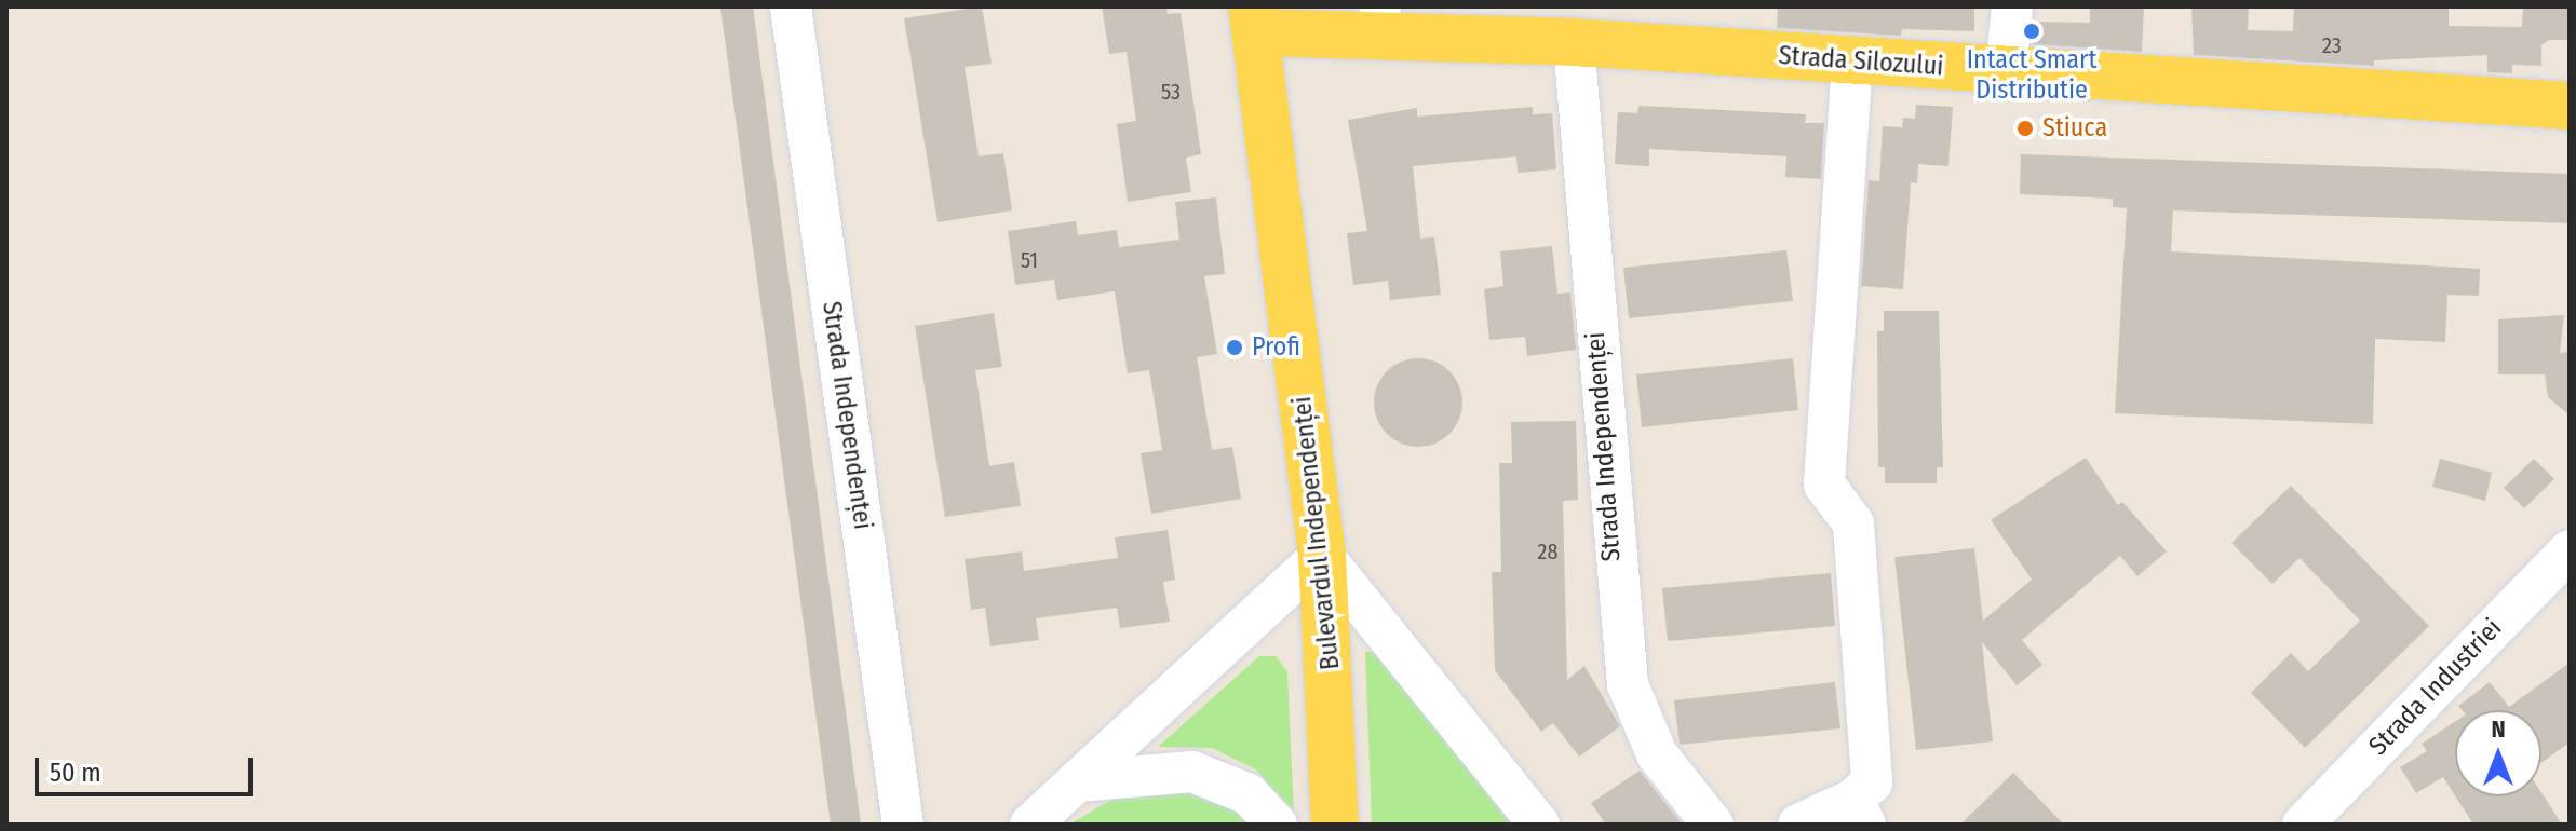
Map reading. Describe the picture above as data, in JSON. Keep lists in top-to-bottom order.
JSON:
{
  "streets": {
    "main road": ["Strada Silozului", "Bulevardul Independenței"],
    "street": ["Strada Independenței", "Strada Industriei"]
  },
  "crossings": [
    ["Strada Silozului", "Strada Independenței"],
    ["Strada Silozului", "Bulevardul Independenței"]
  ],
  "places": ["Intact Smart Distributie", "Stiuca", "Profi"],
  "house_numbers": [
    "23",
    "53",
    "51",
    "28"
  ],
  "scale_bar": "50 m",
  "north": "top"
}
